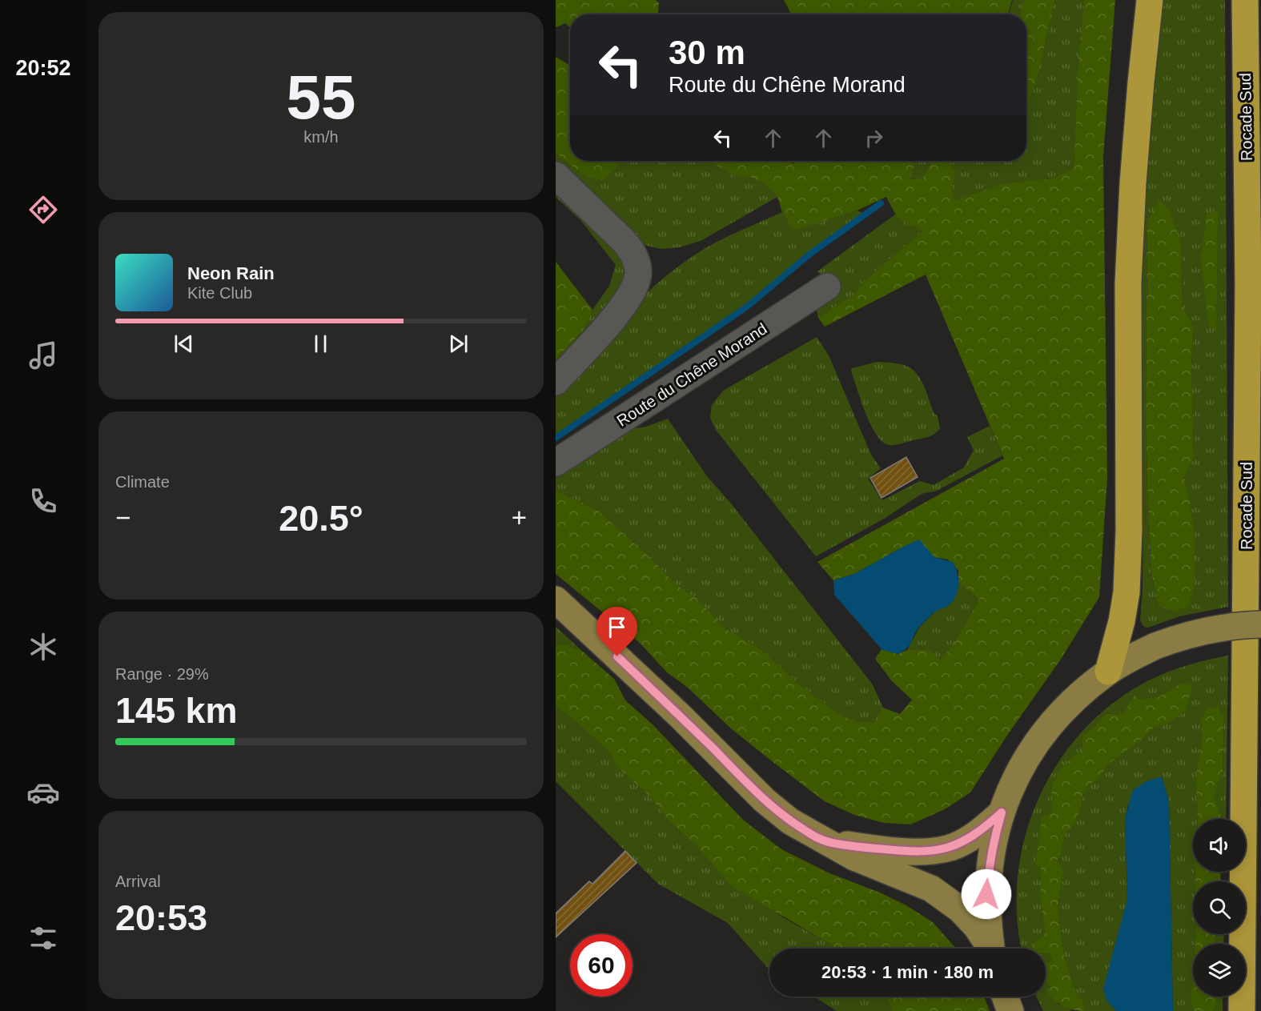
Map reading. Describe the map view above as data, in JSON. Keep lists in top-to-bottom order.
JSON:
{
  "streets": {
    "highway": ["Rocade Sud"],
    "street": ["Route du Chêne Morand"]
  },
  "page": {
    "tabs": "20:52",
    "tile": [
      ["55", "km/h"],
      "Climate",
      ["Range · 29%", "145 km"],
      ["Arrival", "20:53"]
    ],
    "turn": ["30 m", "Route du Chêne Morand"],
    "song": ["Neon Rain", "Kite Club"],
    "heat": ["−", "20.5°", "+"],
    "limit": "60",
    "trip": "20:53 · 1 min · 180 m"
  }
}
